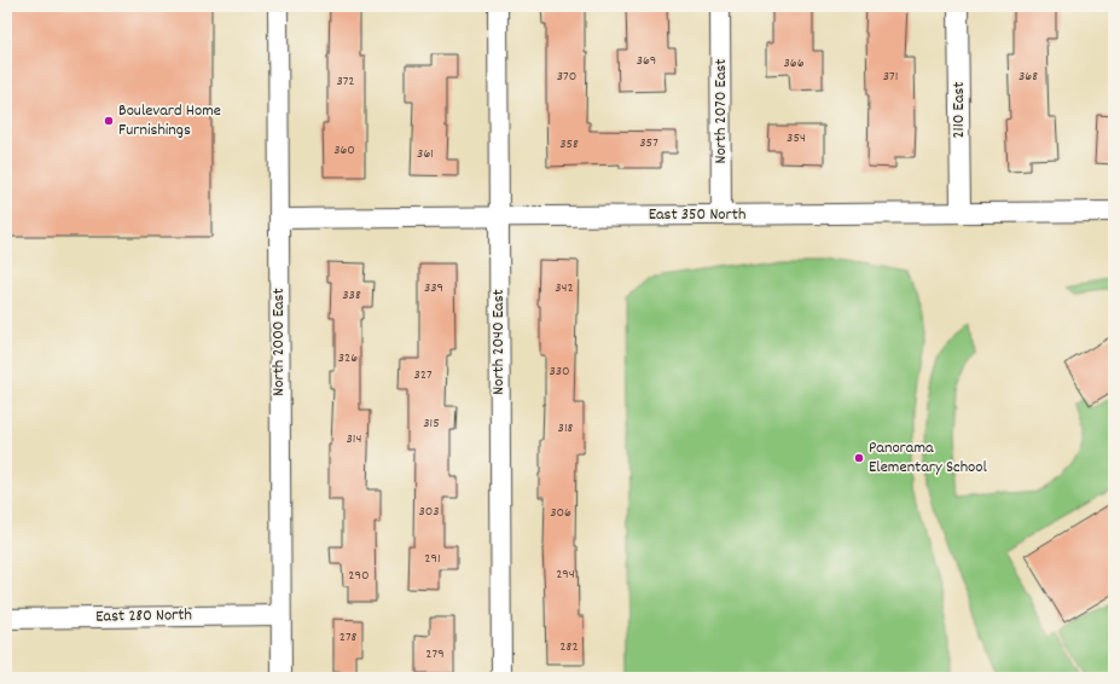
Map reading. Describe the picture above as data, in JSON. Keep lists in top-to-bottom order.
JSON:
{
  "streets": {
    "street": [
      "2110 East",
      "North 2070 East",
      "East 350 North",
      "North 2000 East",
      "North 2040 East",
      "East 280 North"
    ]
  },
  "crossings": [
    ["2110 East", "East 350 North"],
    ["North 2070 East", "East 350 North"],
    ["East 350 North", "North 2000 East"],
    ["East 350 North", "North 2040 East"],
    ["North 2000 East", "East 280 North"]
  ],
  "places": ["Boulevard Home Furnishings", "Panorama Elementary School"],
  "house_numbers": [
    "369",
    "366",
    "370",
    "371",
    "368",
    "372",
    "354",
    "357",
    "358",
    "360",
    "361",
    "339",
    "342",
    "338",
    "326",
    "330",
    "327",
    "315",
    "318",
    "314",
    "303",
    "306",
    "291",
    "294",
    "290",
    "278",
    "282",
    "279"
  ]
}
